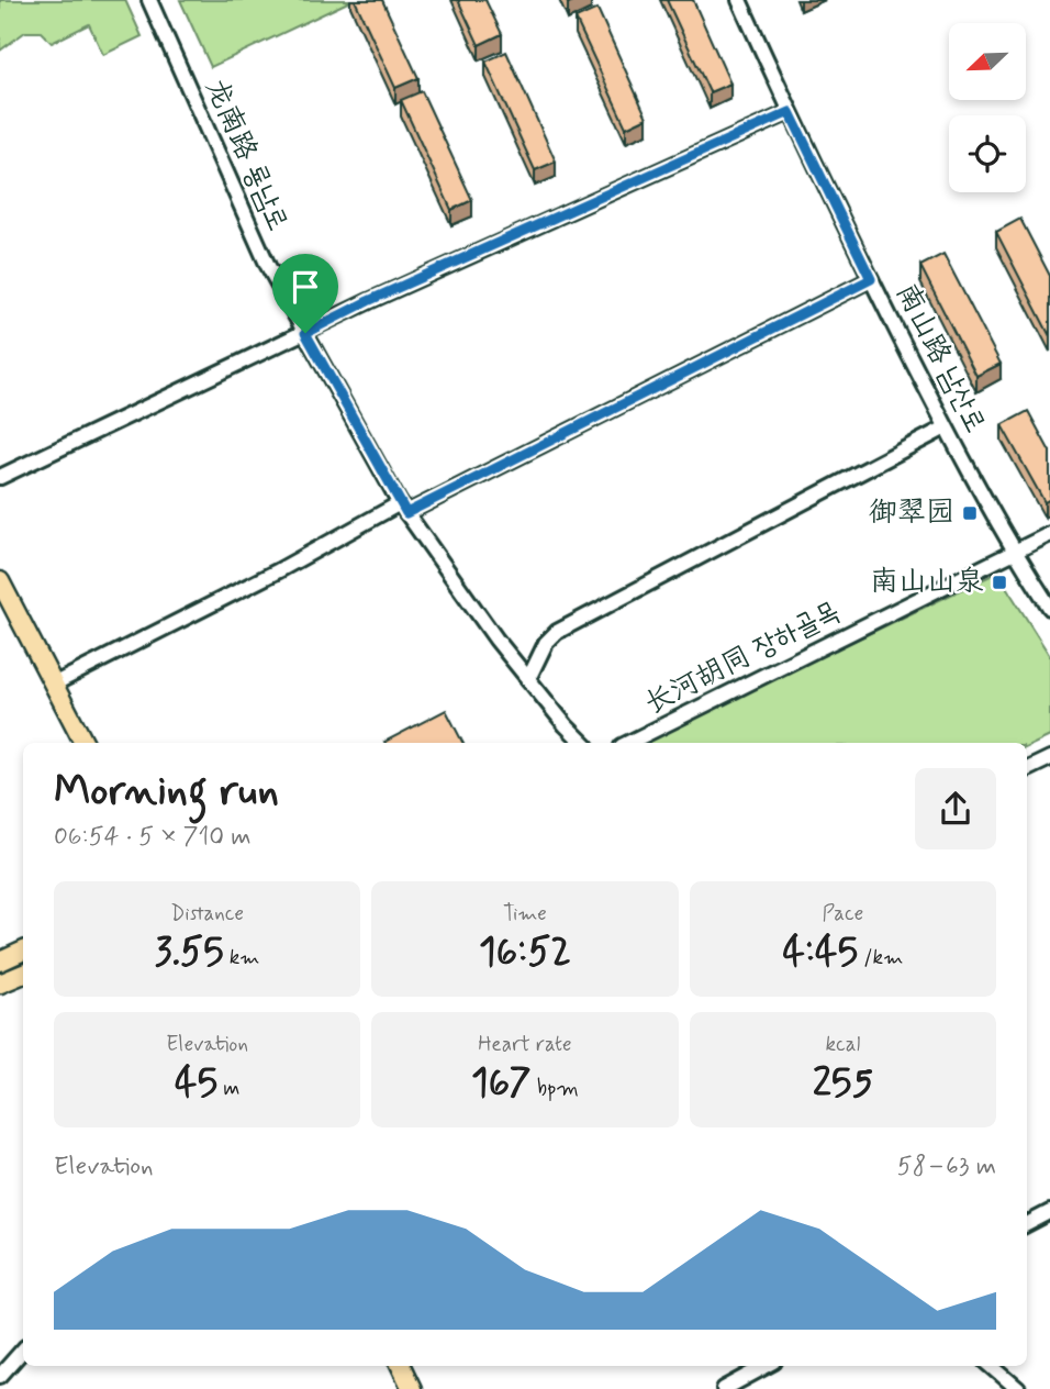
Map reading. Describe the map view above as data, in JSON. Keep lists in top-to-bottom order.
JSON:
{
  "streets": {
    "street": ["龙南路 룡남로", "南山路 남산로", "长河胡同 장하골목"]
  },
  "crossings": [
    ["南山路 남산로", "长河胡同 장하골목"]
  ],
  "places": {
    "transit": ["御翠园", "南山山泉"]
  },
  "north": "bottom left",
  "page": {
    "heading": ["Morning run", "06:54 · 5 × 710 m"],
    "stats": [
      ["Distance", "3.55 km"],
      ["Time", "16:52"],
      ["Pace", "4:45 /km"],
      ["Elevation", "45 m"],
      ["Heart rate", "167 bpm"],
      ["kcal", "255"]
    ],
    "chart": ["Elevation", "58–63 m"]
  }
}
